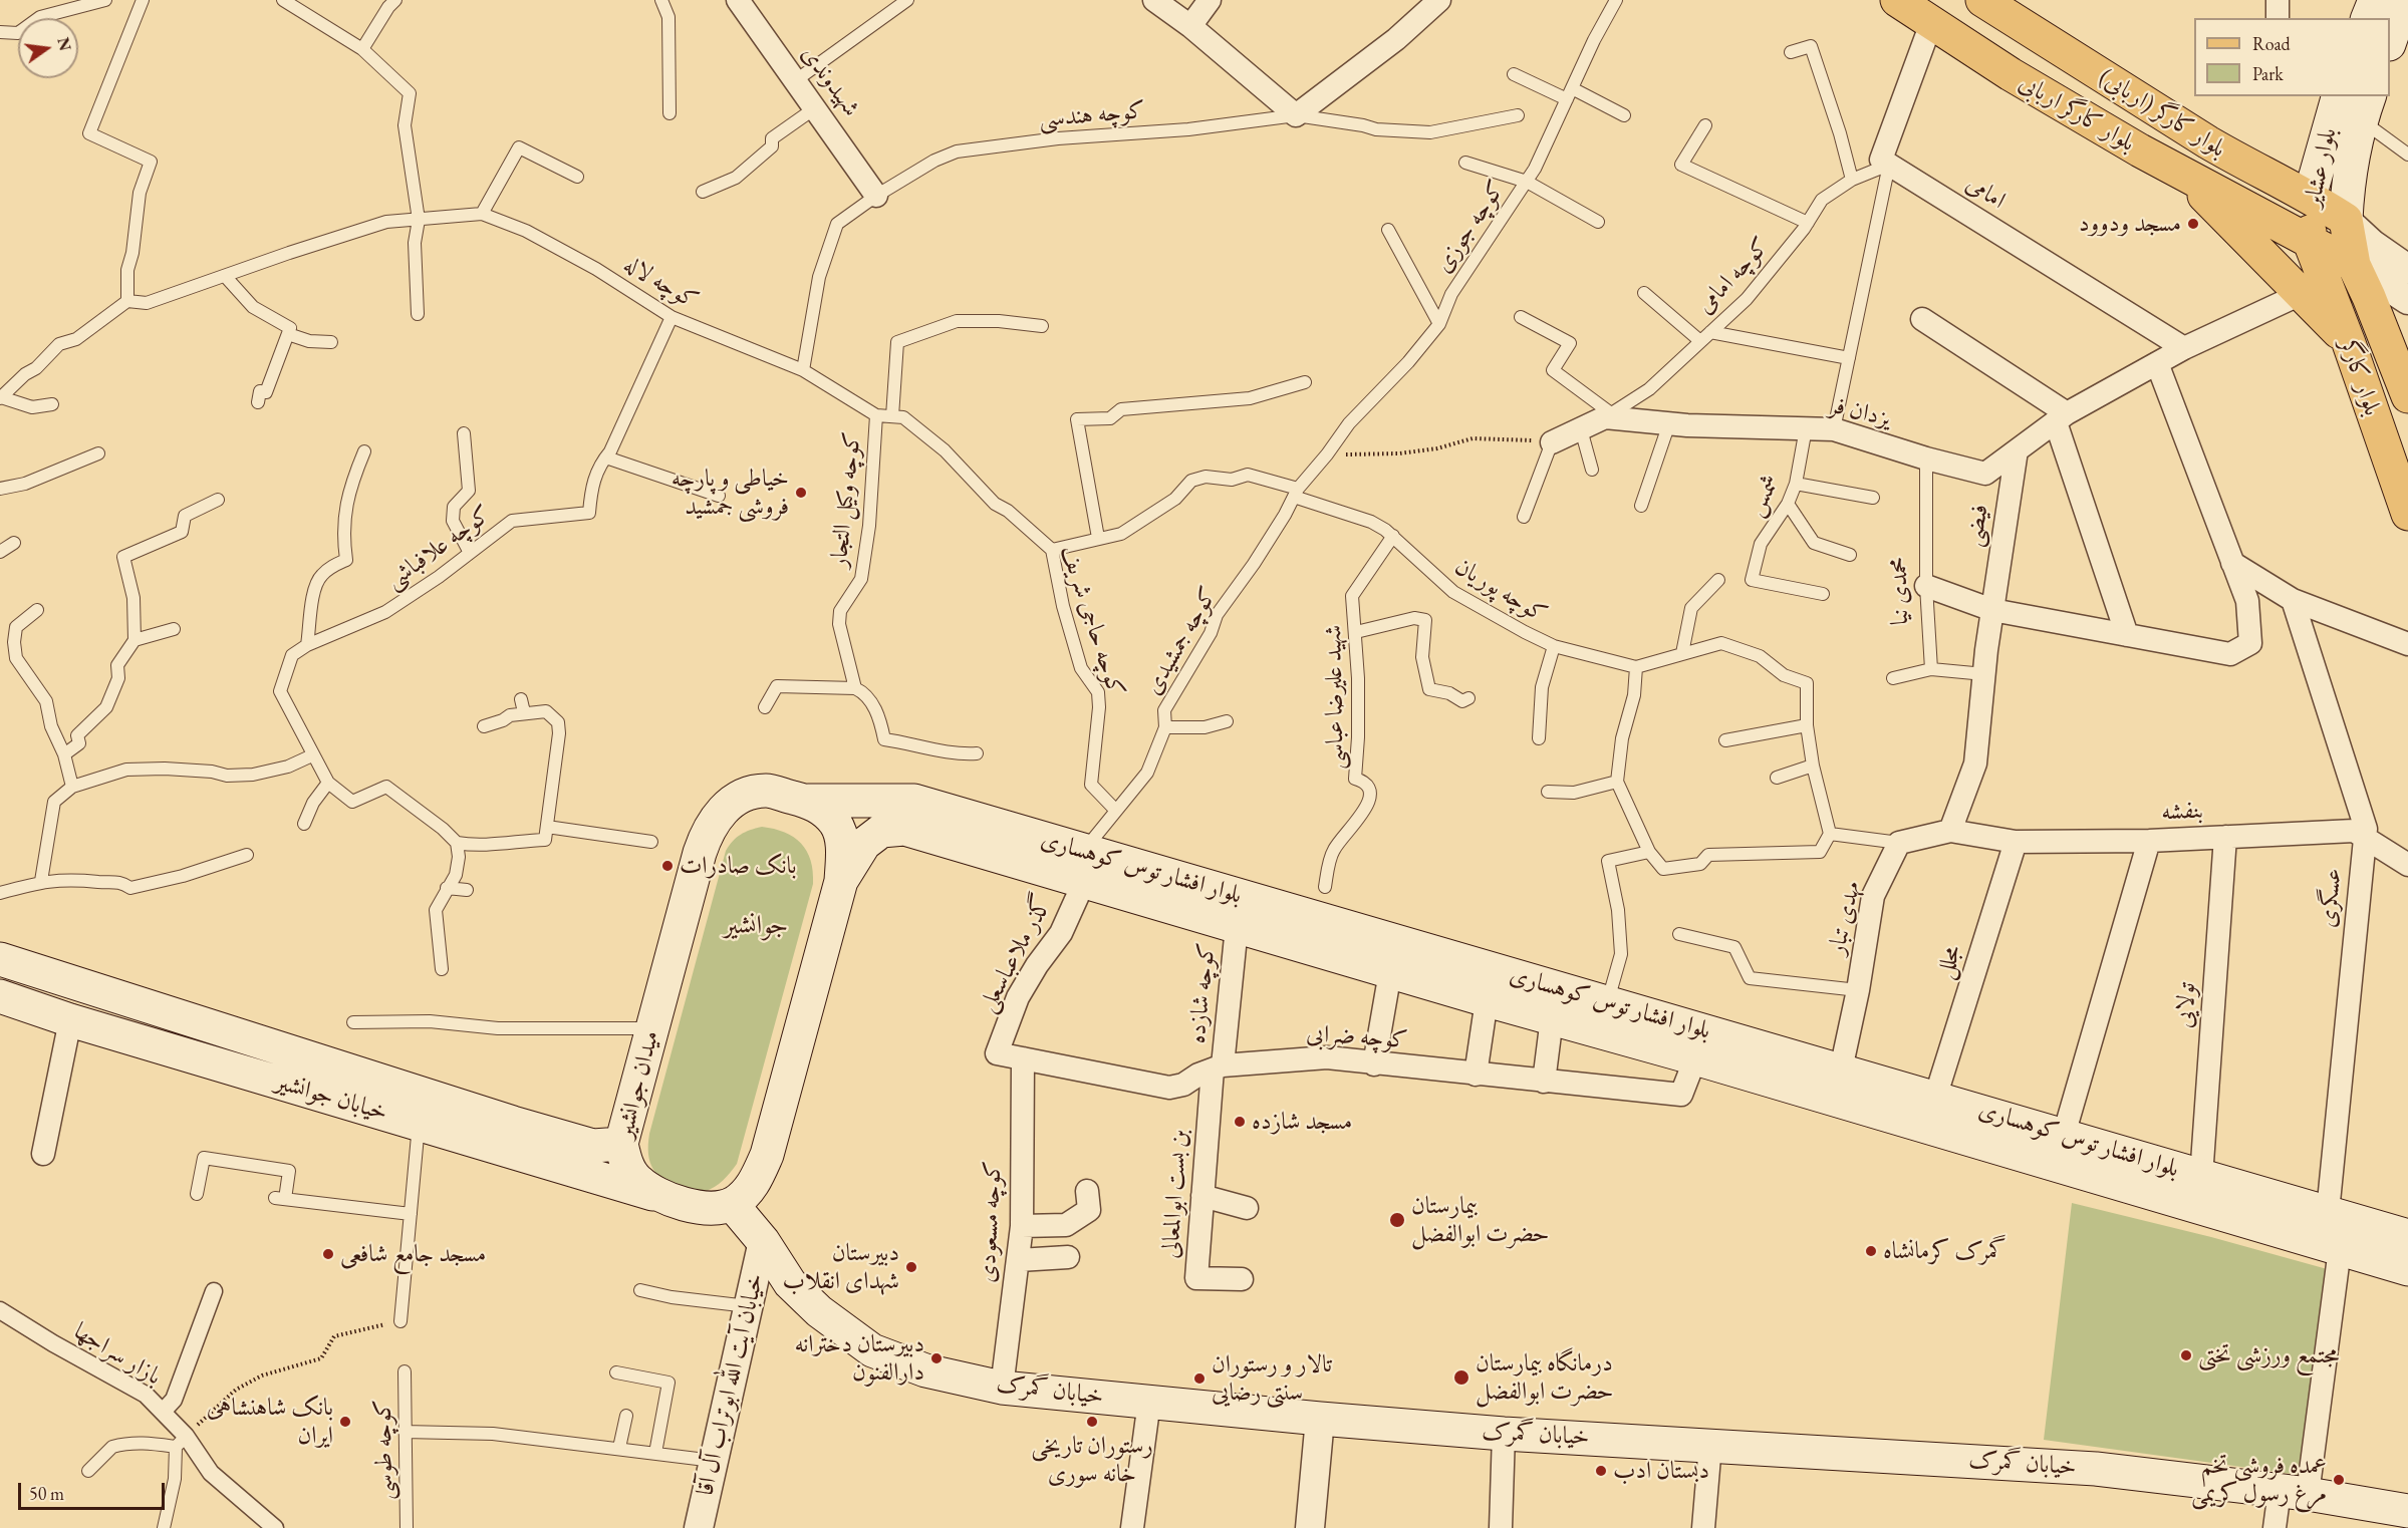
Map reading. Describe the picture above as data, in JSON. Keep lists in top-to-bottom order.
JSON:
{
  "streets": {
    "main road": [
      "بلوار کارگر اربابی",
      "بلوار کارگر (اربابی)",
      "بلوار عشایر",
      "بلوار کارگر",
      "بلوار افشار توس کوهساری",
      "میدان جوانشیر",
      "خیابان جوانشیر",
      "خیابان گمرک"
    ],
    "street": [
      "شهیدوندی",
      "امامی",
      "یزدان فر",
      "فیضی",
      "بنفشه",
      "عسگری",
      "مهدی تبار",
      "گذر ملاعباسعلی",
      "مجلل",
      "کوچه شازده",
      "تولایی",
      "کوچه ضرابی",
      "بن بست ابوالمعالی",
      "کوچه مسعودی",
      "بازار سراجها",
      "خیابان آیت الله ابوتراب آل آقا"
    ],
    "lane": [
      "کوچه هندسی",
      "کوچه جوزی",
      "کوچه امامی",
      "کوچه لاله",
      "شمس",
      "کوچه وکیل التجار",
      "کوچه علافباشی",
      "کوچه پوریان",
      "محمدی نیا",
      "کوچه حاجی شریف",
      "کوچه جمشیدی",
      "شهید علیرضا عباسی",
      "کوچه طوسی"
    ]
  },
  "crossings": [
    ["شهیدوندی", "کوچه هندسی"],
    ["بلوار کارگر اربابی", "بلوار عشایر"],
    ["بلوار کارگر اربابی", "بلوار کارگر"],
    ["بلوار کارگر (اربابی)", "بلوار عشایر"],
    ["بلوار کارگر (اربابی)", "بلوار کارگر"],
    ["کوچه هندسی", "کوچه لاله"],
    ["بلوار عشایر", "بلوار کارگر"],
    ["امامی", "کوچه امامی"],
    ["امامی", "یزدان فر"],
    ["کوچه جوزی", "کوچه جمشیدی"],
    ["کوچه امامی", "یزدان فر"],
    ["کوچه لاله", "کوچه وکیل التجار"],
    ["کوچه لاله", "کوچه علافباشی"],
    ["کوچه لاله", "کوچه حاجی شریف"],
    ["یزدان فر", "شمس"],
    ["یزدان فر", "فیضی"],
    ["یزدان فر", "محمدی نیا"],
    ["کوچه وکیل التجار", "کوچه حاجی شریف"],
    ["کوچه پوریان", "کوچه حاجی شریف"],
    ["کوچه پوریان", "کوچه جمشیدی"],
    ["کوچه پوریان", "شهید علیرضا عباسی"],
    ["کوچه حاجی شریف", "کوچه جمشیدی"],
    ["کوچه جمشیدی", "بلوار افشار توس کوهساری"],
    ["کوچه جمشیدی", "گذر ملاعباسعلی"],
    ["بنفشه", "عسگری"],
    ["بنفشه", "مجلل"],
    ["بنفشه", "تولایی"],
    ["بلوار افشار توس کوهساری", "عسگری"],
    ["بلوار افشار توس کوهساری", "مهدی تبار"],
    ["بلوار افشار توس کوهساری", "گذر ملاعباسعلی"],
    ["بلوار افشار توس کوهساری", "مجلل"],
    ["بلوار افشار توس کوهساری", "کوچه شازده"],
    ["بلوار افشار توس کوهساری", "تولایی"],
    ["بلوار افشار توس کوهساری", "کوچه ضرابی"],
    ["بلوار افشار توس کوهساری", "میدان جوانشیر"],
    ["گذر ملاعباسعلی", "کوچه ضرابی"],
    ["کوچه شازده", "کوچه ضرابی"],
    ["کوچه شازده", "بن بست ابوالمعالی"],
    ["کوچه ضرابی", "بن بست ابوالمعالی"],
    ["کوچه ضرابی", "کوچه مسعودی"],
    ["میدان جوانشیر", "خیابان جوانشیر"],
    ["میدان جوانشیر", "خیابان گمرک"],
    ["کوچه مسعودی", "خیابان گمرک"],
    ["خیابان آیت الله ابوتراب آل آقا", "خیابان گمرک"]
  ],
  "districts": ["جوانشیر"],
  "places": [
    "مسجد ودوود",
    "خیاطی ‌‌و‌ پارچه فروشی جمشید",
    "بانک صادرات",
    "مسجد شازده",
    "بیمارستان حضرت ابوالفضل",
    "گمرک کرمانشاه",
    "مسجد جامع شافعی",
    "دبیرستان شهدای انقلاب",
    "مجتمع ورزشی تختی",
    "دبیرستان دخترانه دارالفنون",
    "درمانگاه بیمارستان حضرت ابوالفضل",
    "تالار و رستوران سنتی رضایی",
    "بانک شاهنشاهی ایران",
    "رستوران تاریخی خانه سوری",
    "دبستان ادب",
    "عمده فروشی تخم مرغ رسول کریمی"
  ],
  "legend": ["Road", "Park"],
  "scale_bar": "50 m",
  "north": "right"
}
